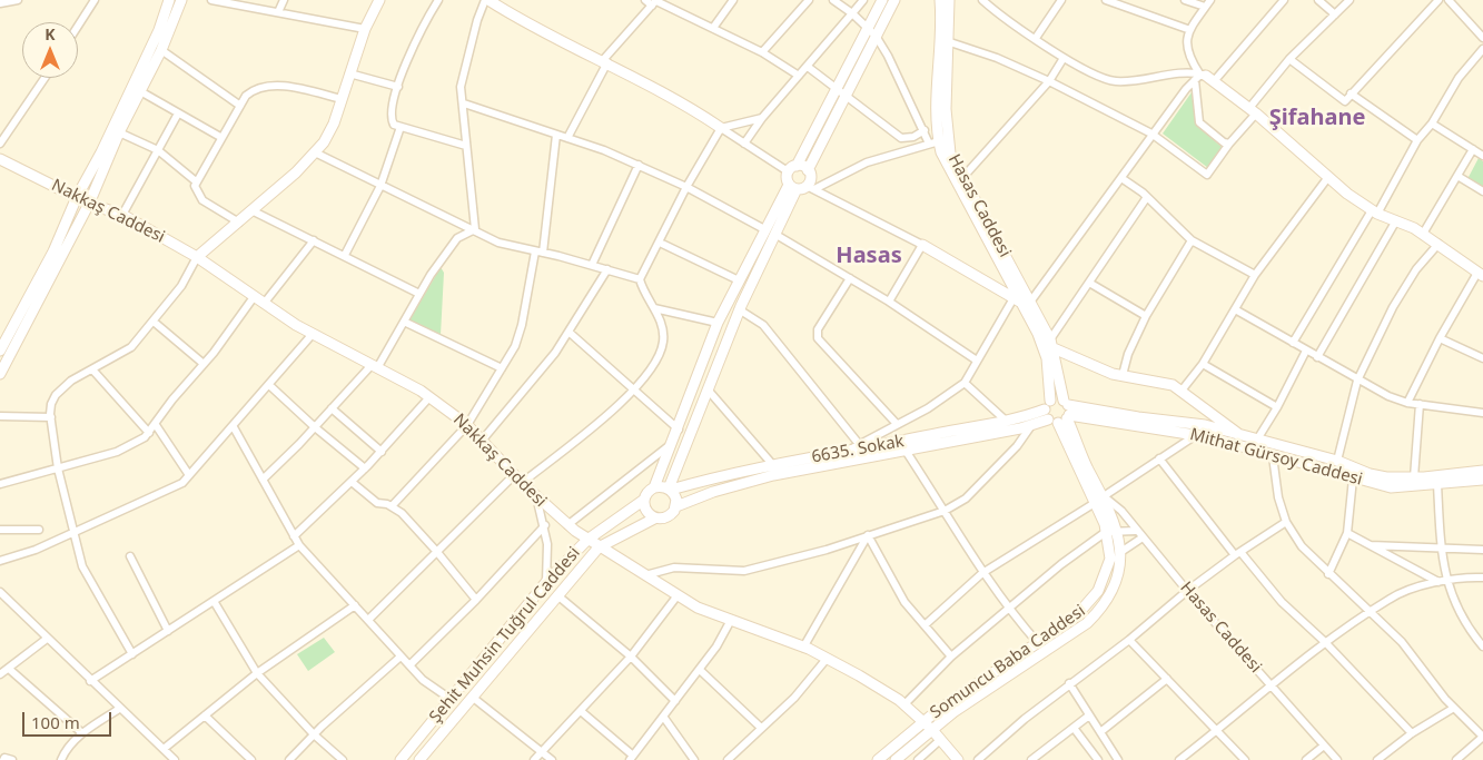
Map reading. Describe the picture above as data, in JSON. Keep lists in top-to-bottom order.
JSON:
{
  "streets": {
    "main road": [
      "Hasas Caddesi",
      "Nakkaş Caddesi",
      "6635. Sokak",
      "Mithat Gürsoy Caddesi",
      "Şehit Muhsin Tuğrul Caddesi",
      "Somuncu Baba Caddesi"
    ]
  },
  "crossings": [
    ["Hasas Caddesi", "6635. Sokak"],
    ["Hasas Caddesi", "Mithat Gürsoy Caddesi"],
    ["Hasas Caddesi", "Somuncu Baba Caddesi"],
    ["Nakkaş Caddesi", "Şehit Muhsin Tuğrul Caddesi"],
    ["Nakkaş Caddesi", "Somuncu Baba Caddesi"],
    ["6635. Sokak", "Mithat Gürsoy Caddesi"],
    ["6635. Sokak", "Şehit Muhsin Tuğrul Caddesi"],
    ["6635. Sokak", "Somuncu Baba Caddesi"],
    ["Mithat Gürsoy Caddesi", "Somuncu Baba Caddesi"]
  ],
  "districts": ["Şifahane", "Hasas"],
  "scale_bar": "100 m",
  "north": "top"
}
